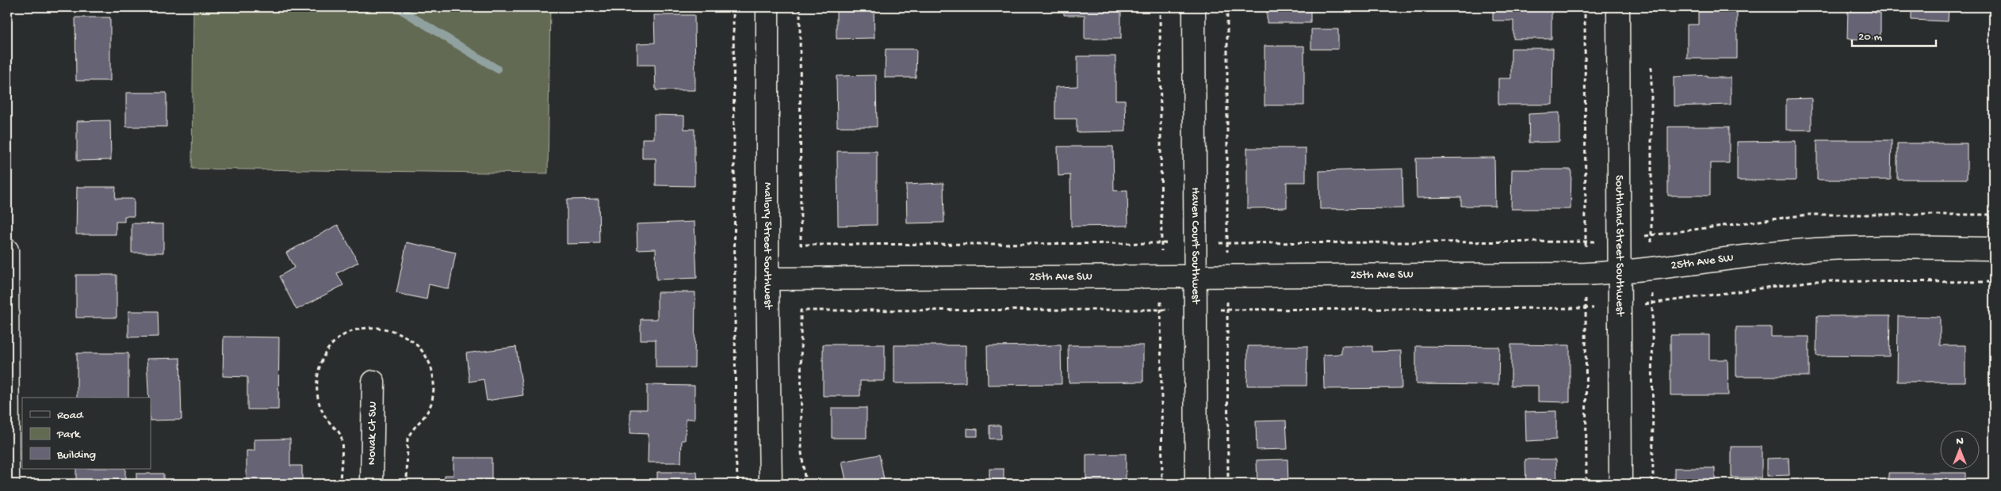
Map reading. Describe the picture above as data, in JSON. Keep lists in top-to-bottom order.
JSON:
{
  "streets": {
    "street": [
      "Mallory Street Southwest",
      "Haven Court Southwest",
      "Southland Street Southwest",
      "25th Ave SW",
      "Novak Ct SW"
    ]
  },
  "crossings": [
    ["Mallory Street Southwest", "25th Ave SW"],
    ["Haven Court Southwest", "25th Ave SW"],
    ["Southland Street Southwest", "25th Ave SW"]
  ],
  "legend": ["Road", "Park", "Building"],
  "scale_bar": "20 m",
  "north": "top"
}
